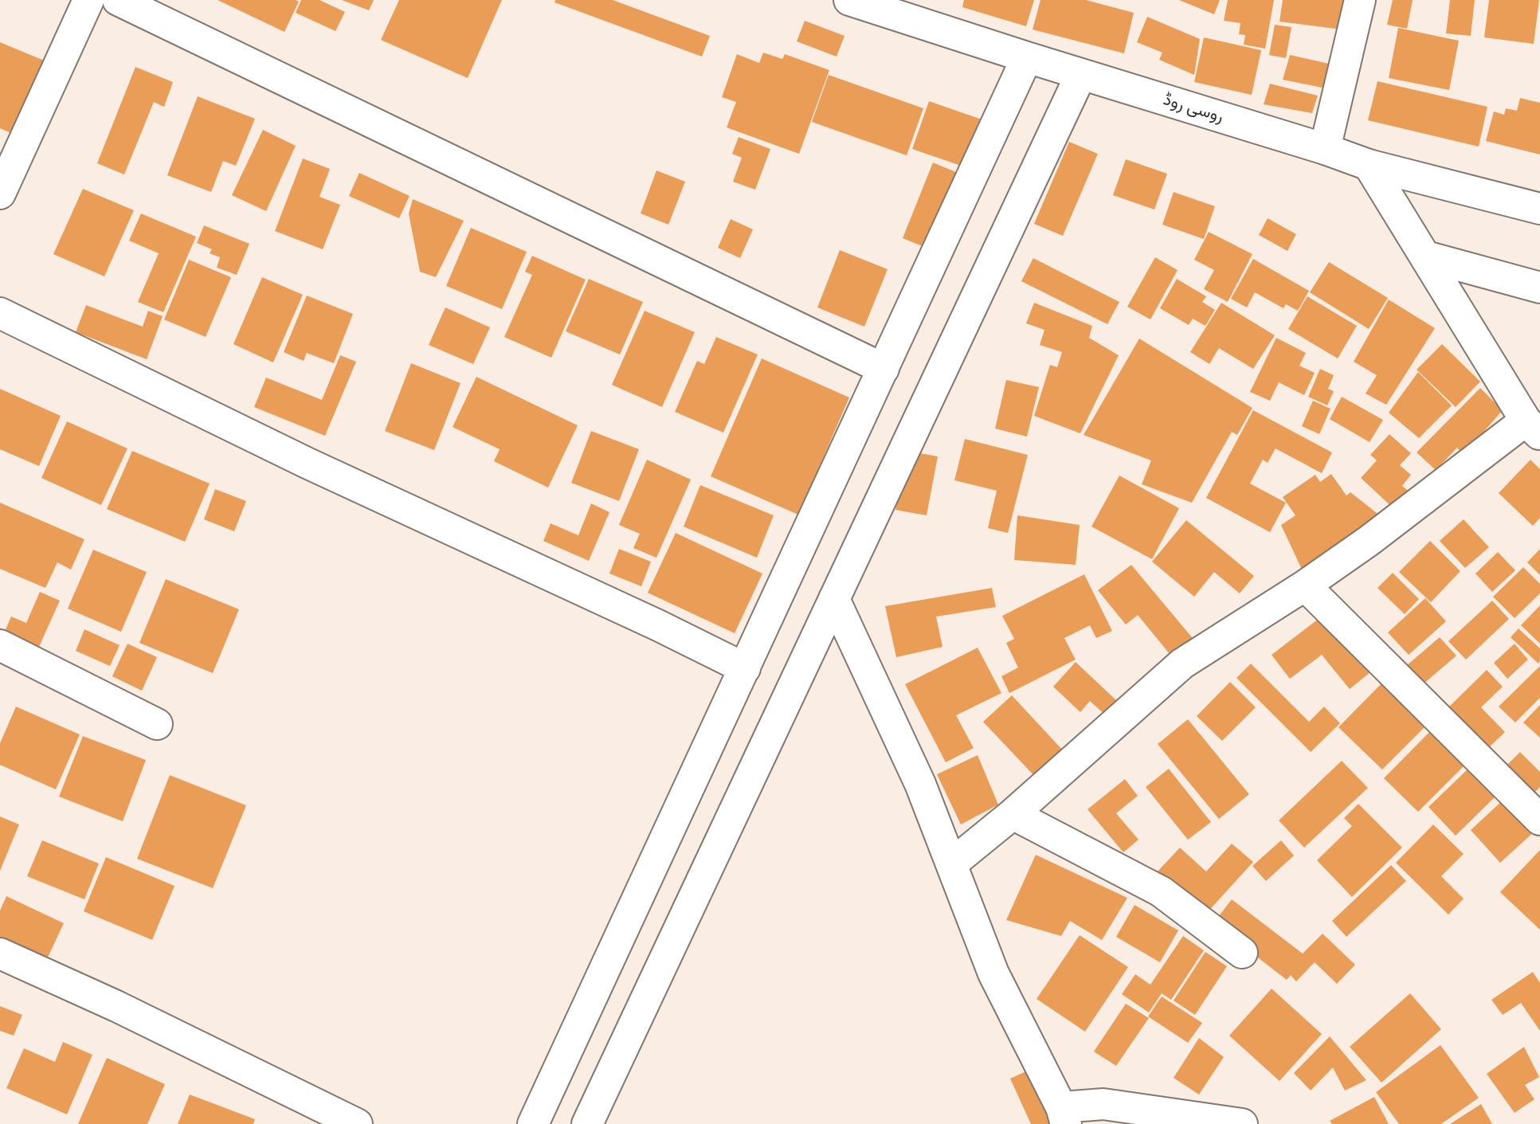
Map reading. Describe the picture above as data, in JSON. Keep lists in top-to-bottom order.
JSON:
{
  "streets": {
    "street": ["روسی روڈ"]
  }
}
